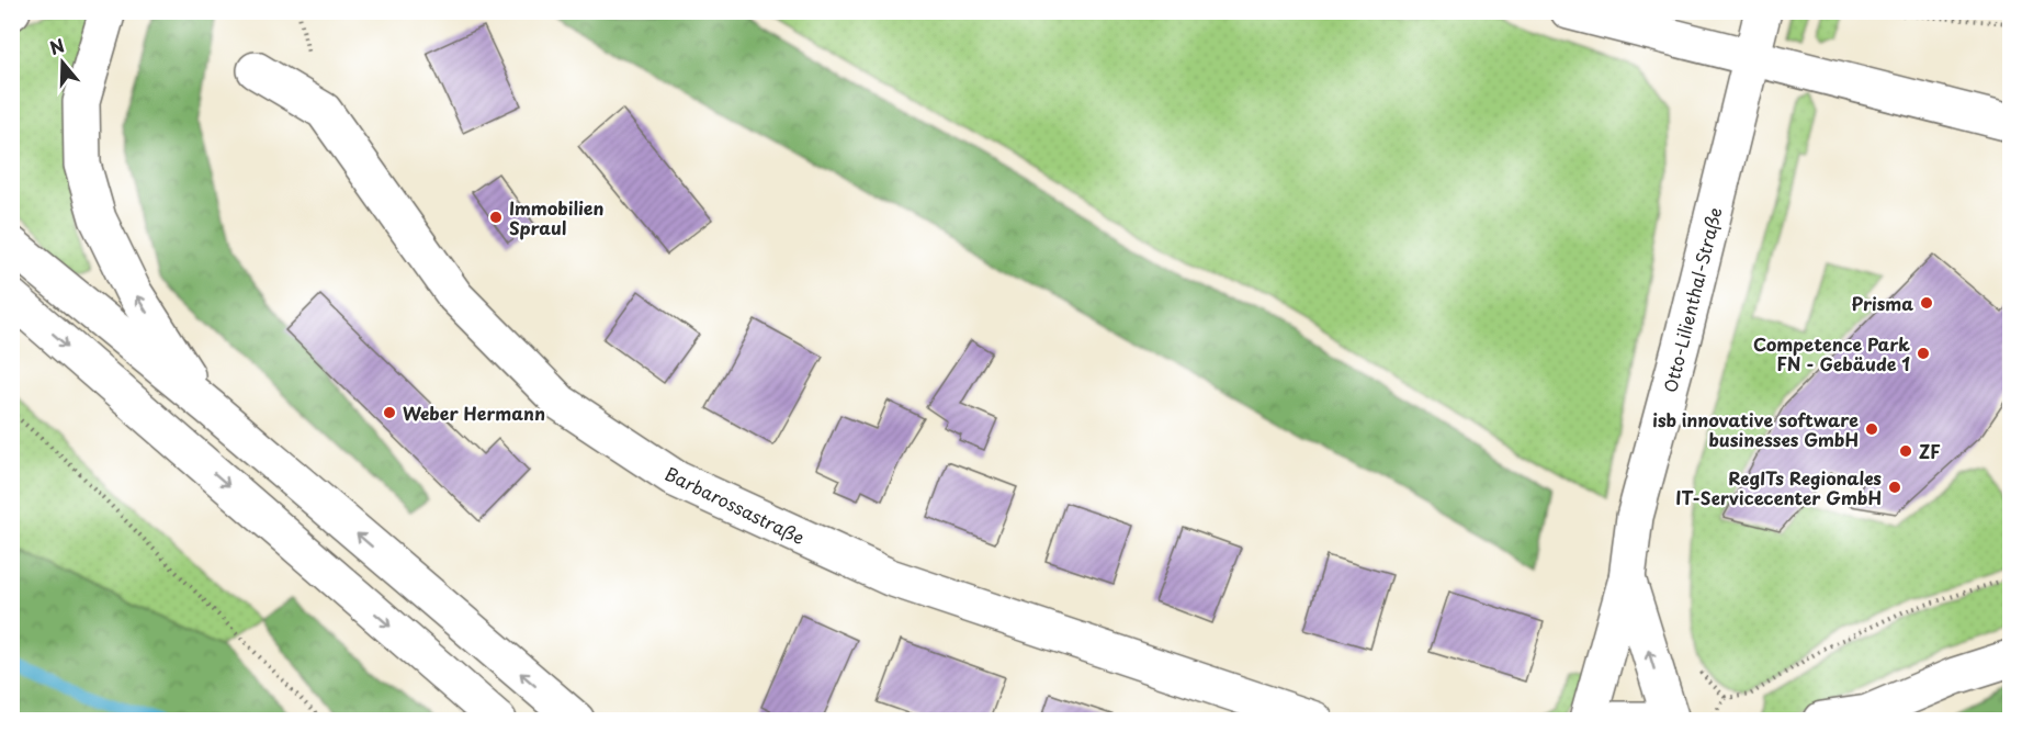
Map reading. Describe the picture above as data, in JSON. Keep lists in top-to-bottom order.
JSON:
{
  "streets": {
    "street": ["Otto-Lilienthal-Straße", "Barbarossastraße"]
  },
  "places": [
    "Immobilien Spraul",
    "Prisma",
    "Competence Park FN - Gebäude 1",
    "Weber Hermann",
    "isb innovative software businesses GmbH",
    "ZF",
    "RegITs Regionales IT-Servicecenter GmbH"
  ],
  "north": "top"
}
